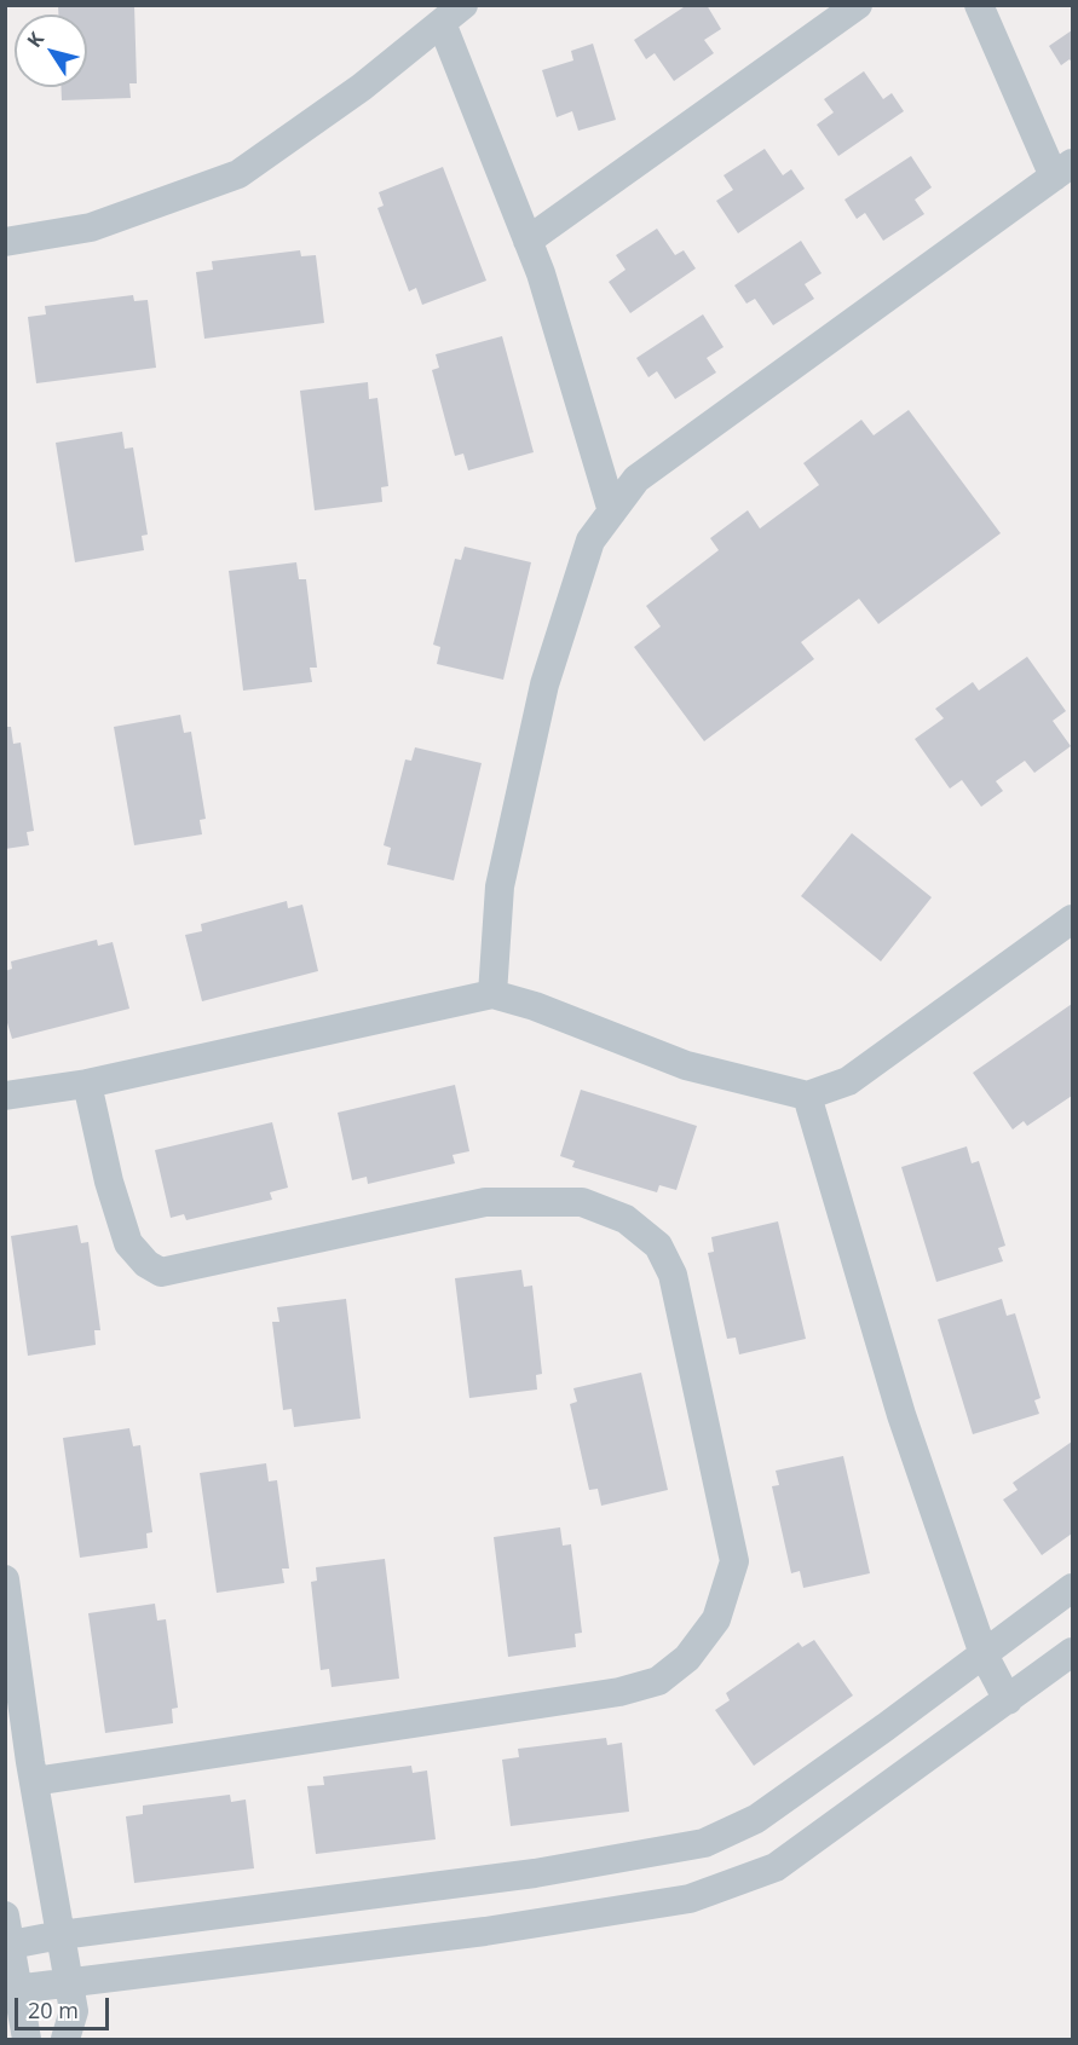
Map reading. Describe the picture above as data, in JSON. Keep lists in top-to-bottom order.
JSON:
{
  "scale_bar": "20 m",
  "north": "top left"
}
